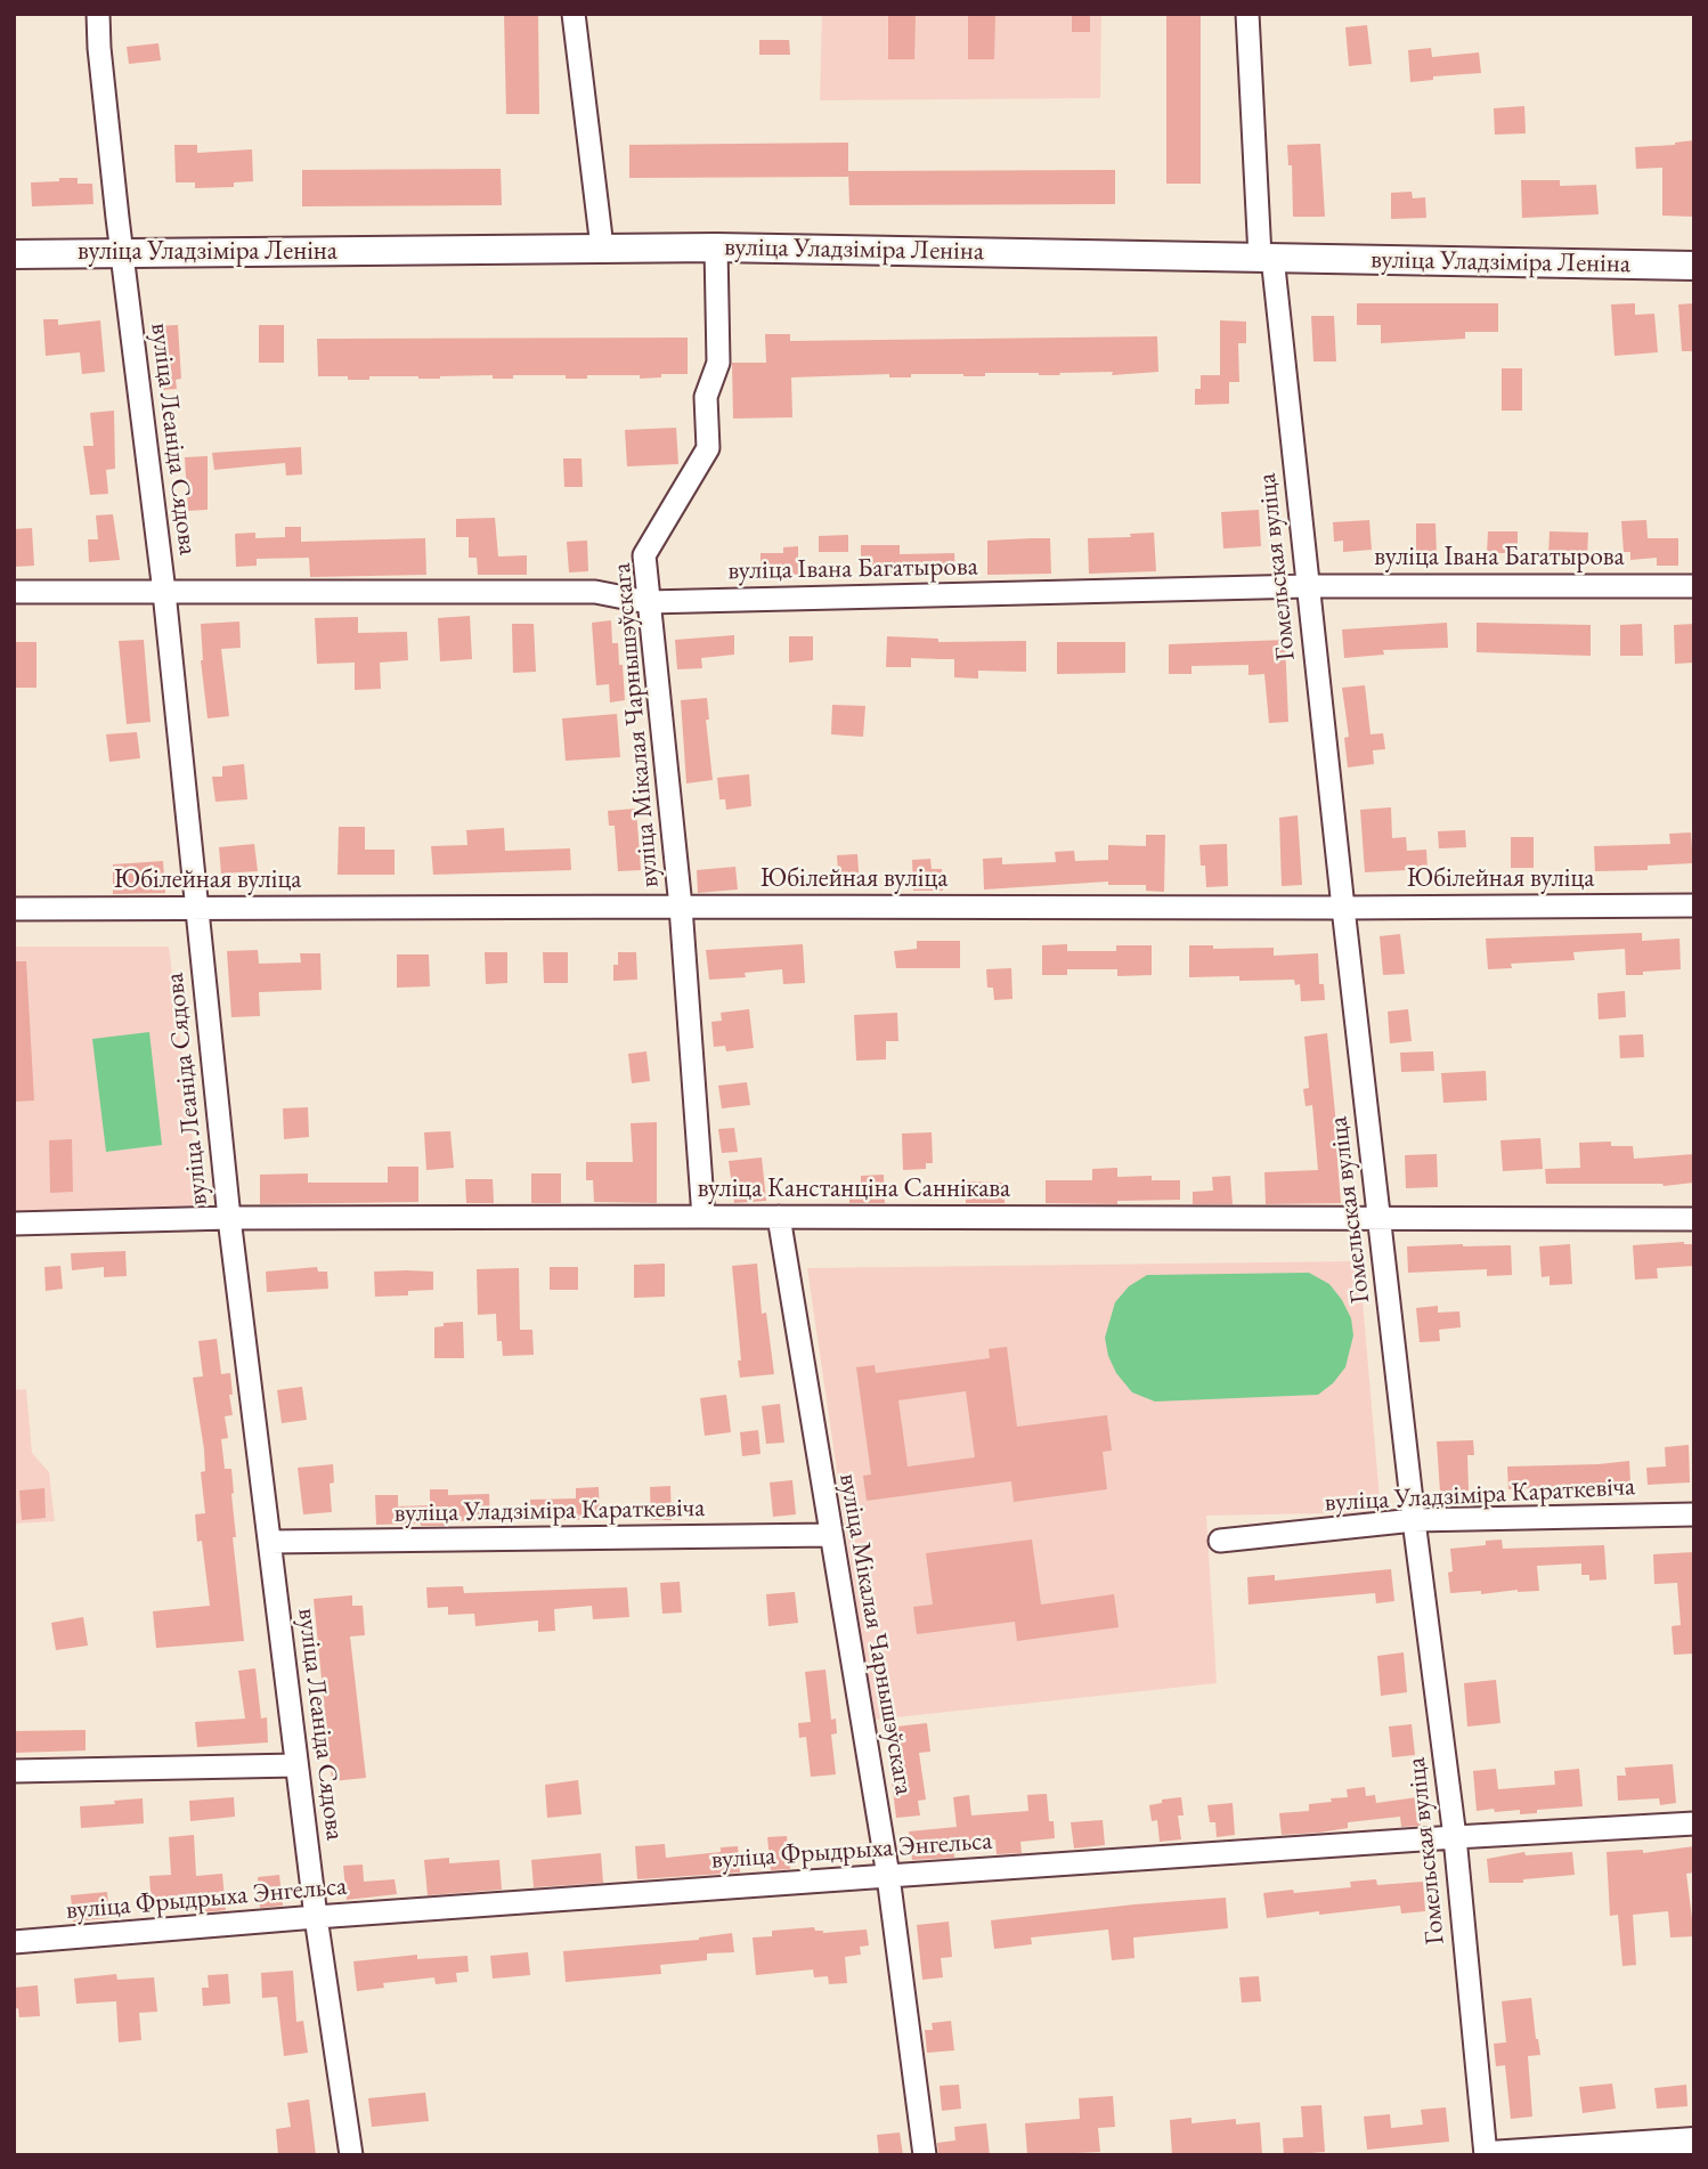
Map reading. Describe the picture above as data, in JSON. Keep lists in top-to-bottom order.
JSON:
{
  "streets": {
    "main road": ["вуліца Уладзіміра Леніна"],
    "street": [
      "вуліца Леаніда Сядова",
      "вуліца Івана Багатырова",
      "Гомельская вуліца",
      "вуліца Мікалая Чарнышэўскага",
      "Юбілейная вуліца",
      "вуліца Канстанціна Саннікава",
      "вуліца Уладзіміра Караткевіча",
      "вуліца Фрыдрыха Энгельса"
    ]
  },
  "crossings": [
    ["вуліца Уладзіміра Леніна", "вуліца Леаніда Сядова"],
    ["вуліца Уладзіміра Леніна", "Гомельская вуліца"],
    ["вуліца Уладзіміра Леніна", "вуліца Мікалая Чарнышэўскага"],
    ["вуліца Леаніда Сядова", "вуліца Івана Багатырова"],
    ["вуліца Леаніда Сядова", "Юбілейная вуліца"],
    ["вуліца Леаніда Сядова", "вуліца Канстанціна Саннікава"],
    ["вуліца Леаніда Сядова", "вуліца Уладзіміра Караткевіча"],
    ["вуліца Леаніда Сядова", "вуліца Фрыдрыха Энгельса"],
    ["вуліца Івана Багатырова", "Гомельская вуліца"],
    ["вуліца Івана Багатырова", "вуліца Мікалая Чарнышэўскага"],
    ["Гомельская вуліца", "Юбілейная вуліца"],
    ["Гомельская вуліца", "вуліца Канстанціна Саннікава"],
    ["Гомельская вуліца", "вуліца Уладзіміра Караткевіча"],
    ["Гомельская вуліца", "вуліца Фрыдрыха Энгельса"],
    ["вуліца Мікалая Чарнышэўскага", "Юбілейная вуліца"],
    ["вуліца Мікалая Чарнышэўскага", "вуліца Канстанціна Саннікава"],
    ["вуліца Мікалая Чарнышэўскага", "вуліца Уладзіміра Караткевіча"],
    ["вуліца Мікалая Чарнышэўскага", "вуліца Фрыдрыха Энгельса"]
  ]
}
